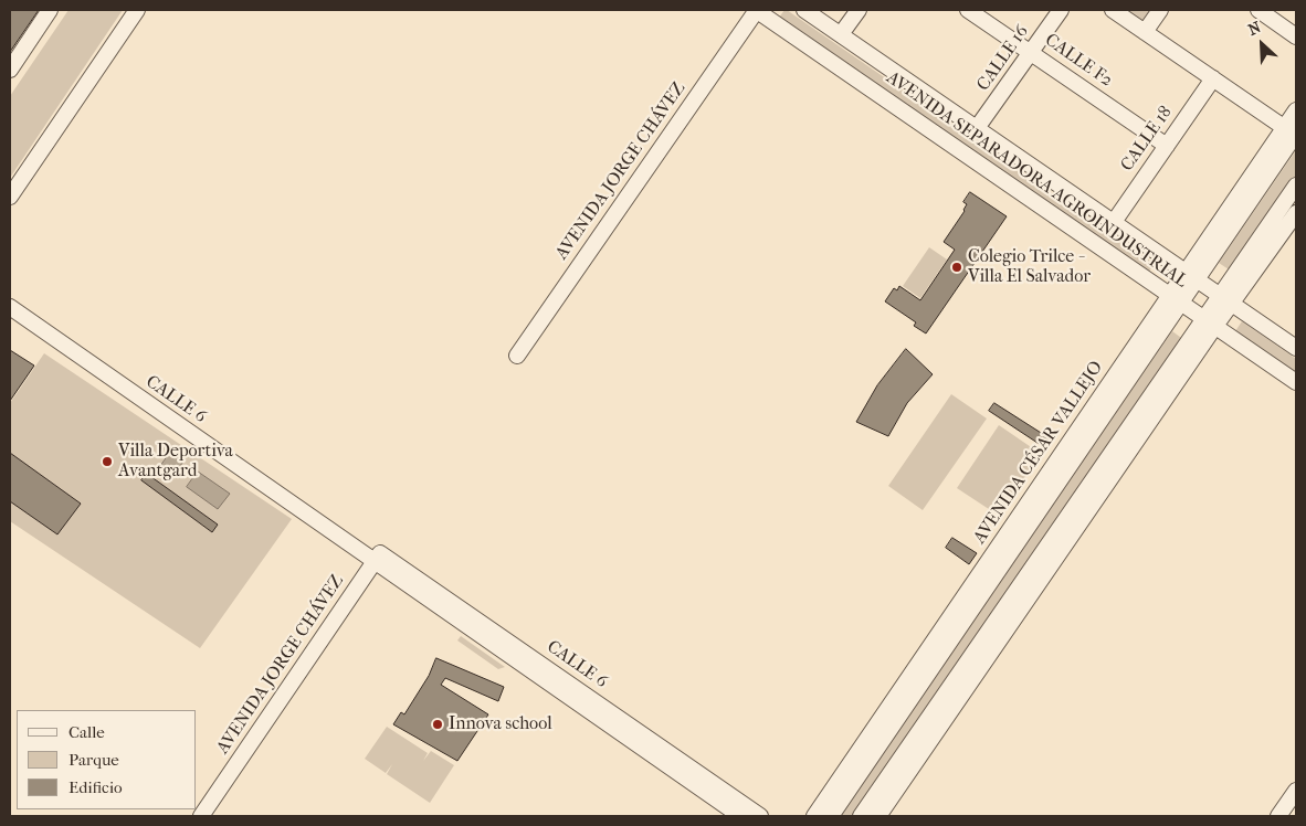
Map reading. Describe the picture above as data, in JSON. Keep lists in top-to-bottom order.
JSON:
{
  "streets": {
    "street": [
      "CALLE 16",
      "CALLE F2",
      "CALLE 18",
      "AVENIDA JORGE CHÁVEZ",
      "AVENIDA SEPARADORA AGROINDUSTRIAL",
      "CALLE 6",
      "AVENIDA CÉSAR VALLEJO"
    ]
  },
  "crossings": [
    ["CALLE 16", "CALLE F2"],
    ["CALLE 16", "AVENIDA SEPARADORA AGROINDUSTRIAL"],
    ["CALLE F2", "CALLE 18"],
    ["CALLE 18", "AVENIDA SEPARADORA AGROINDUSTRIAL"],
    ["AVENIDA JORGE CHÁVEZ", "AVENIDA SEPARADORA AGROINDUSTRIAL"],
    ["AVENIDA JORGE CHÁVEZ", "CALLE 6"],
    ["AVENIDA SEPARADORA AGROINDUSTRIAL", "AVENIDA CÉSAR VALLEJO"]
  ],
  "places": ["Colegio Trilce - Villa El Salvador", "Villa Deportiva Avantgard", "Innova school"],
  "legend": ["Calle", "Parque", "Edificio"],
  "north": "top left"
}
